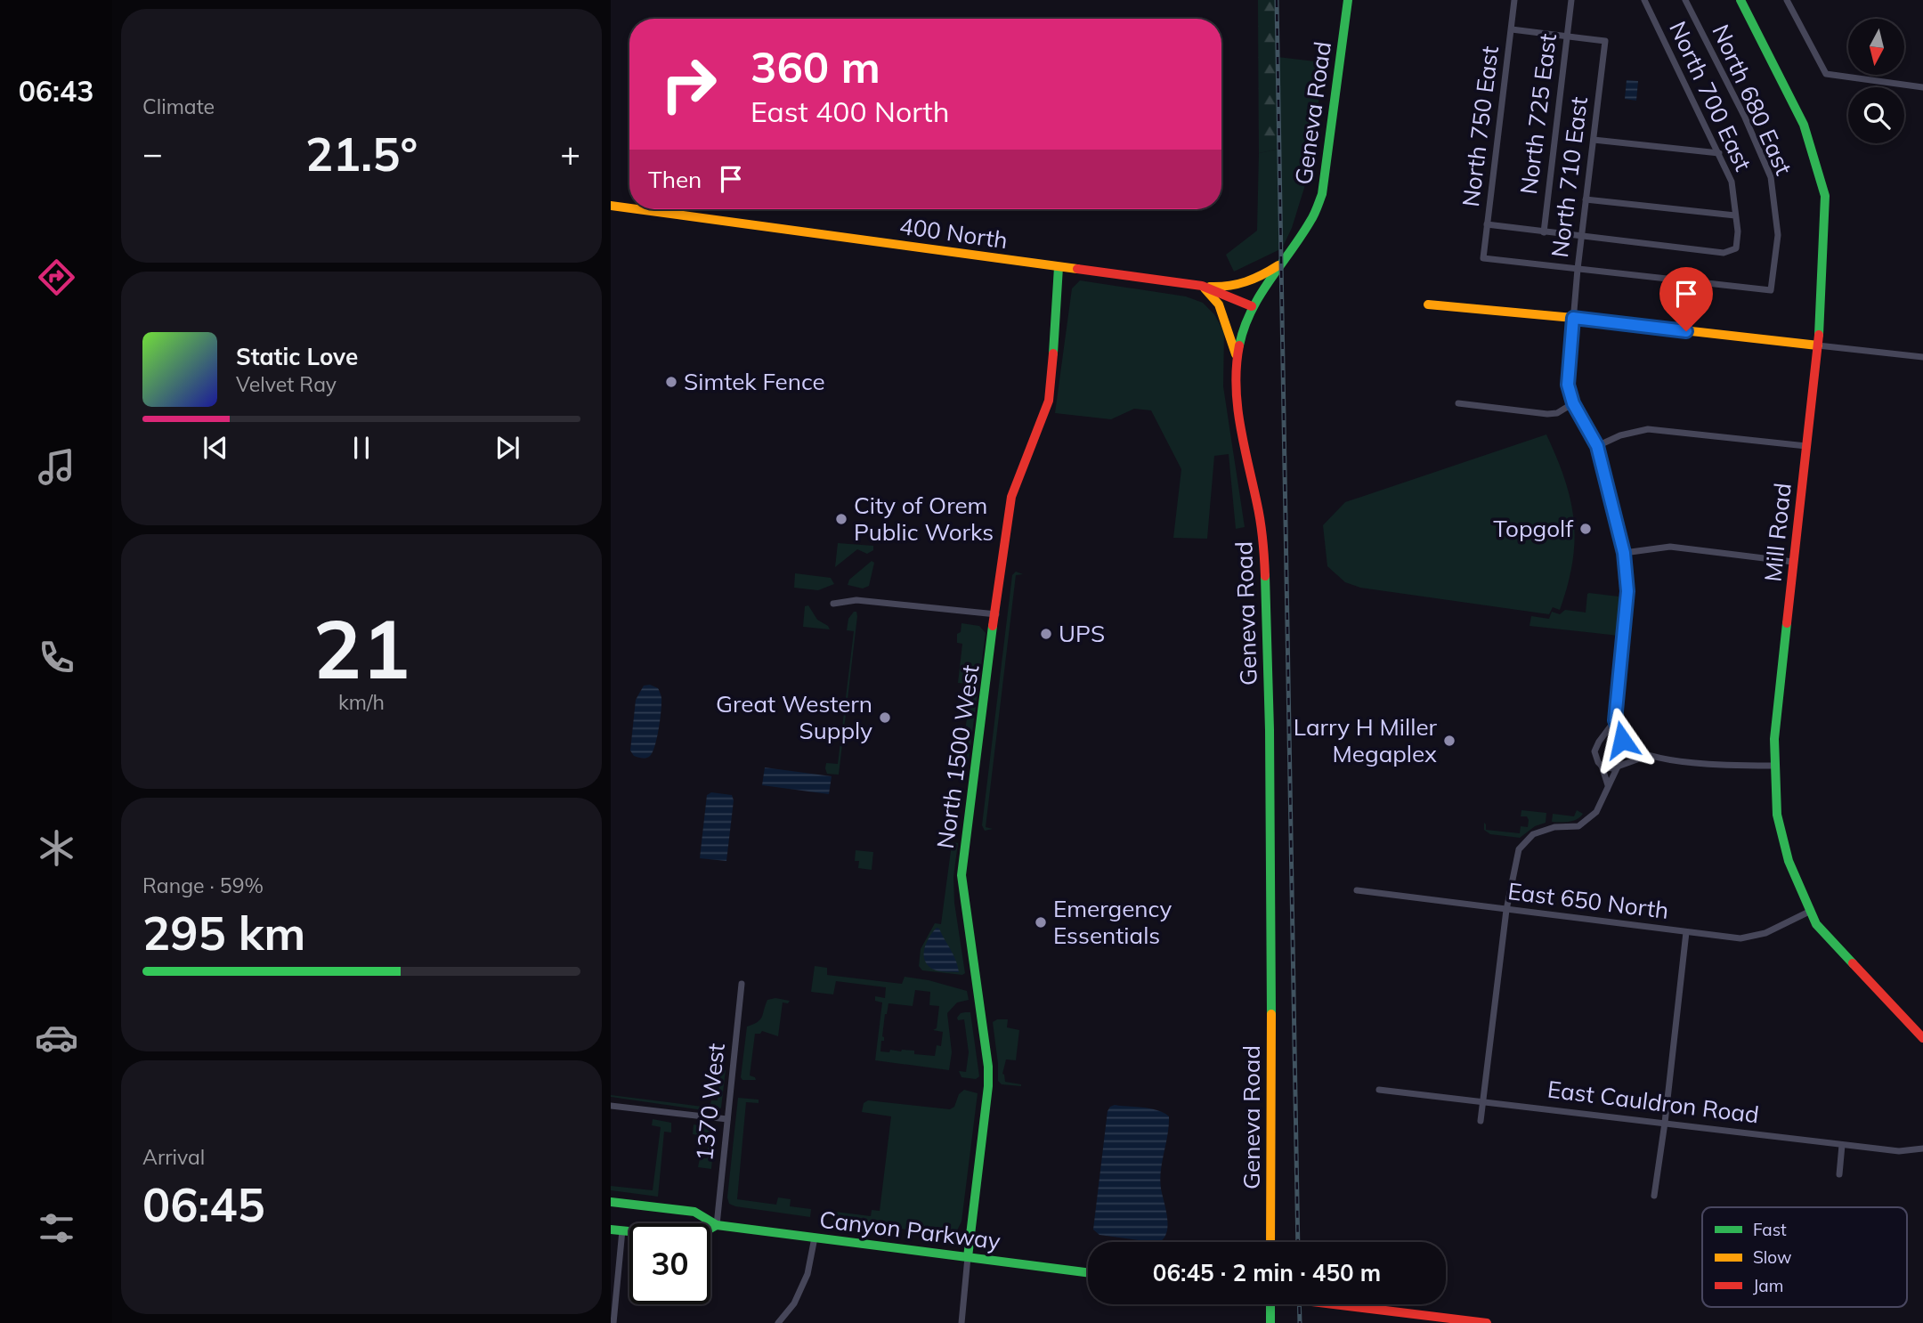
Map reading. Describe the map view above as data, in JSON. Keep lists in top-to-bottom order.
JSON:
{
  "streets": {
    "main road": [
      "Geneva Road",
      "400 North",
      "Mill Road",
      "North 1500 West",
      "Canyon Parkway"
    ],
    "street": [
      "North 700 East",
      "North 680 East",
      "North 725 East",
      "North 750 East",
      "North 710 East",
      "East 650 North",
      "1370 West",
      "East Cauldron Road"
    ]
  },
  "crossings": [
    ["North 700 East", "North 710 East"],
    ["North 680 East", "North 750 East"],
    ["North 680 East", "North 710 East"],
    ["Geneva Road", "400 North"],
    ["North 725 East", "North 710 East"],
    ["North 750 East", "North 710 East"],
    ["400 North", "North 1500 West"],
    ["Mill Road", "East 650 North"],
    ["North 1500 West", "Canyon Parkway"],
    ["1370 West", "Canyon Parkway"]
  ],
  "places": [
    "Simtek Fence",
    "City of Orem Public Works",
    "Topgolf",
    "UPS",
    "Great Western Supply",
    "Larry H Miller Megaplex",
    "Emergency Essentials"
  ],
  "legend": ["Fast", "Slow", "Jam"],
  "north": "bottom",
  "page": {
    "tabs": "06:43",
    "tile": [
      "Climate",
      ["21", "km/h"],
      ["Range · 59%", "295 km"],
      ["Arrival", "06:45"]
    ],
    "turn": ["360 m", "East 400 North"],
    "heat": ["−", "21.5°", "+"],
    "then": "Then",
    "song": ["Static Love", "Velvet Ray"],
    "limit": "30",
    "trip": "06:45 · 2 min · 450 m"
  }
}
